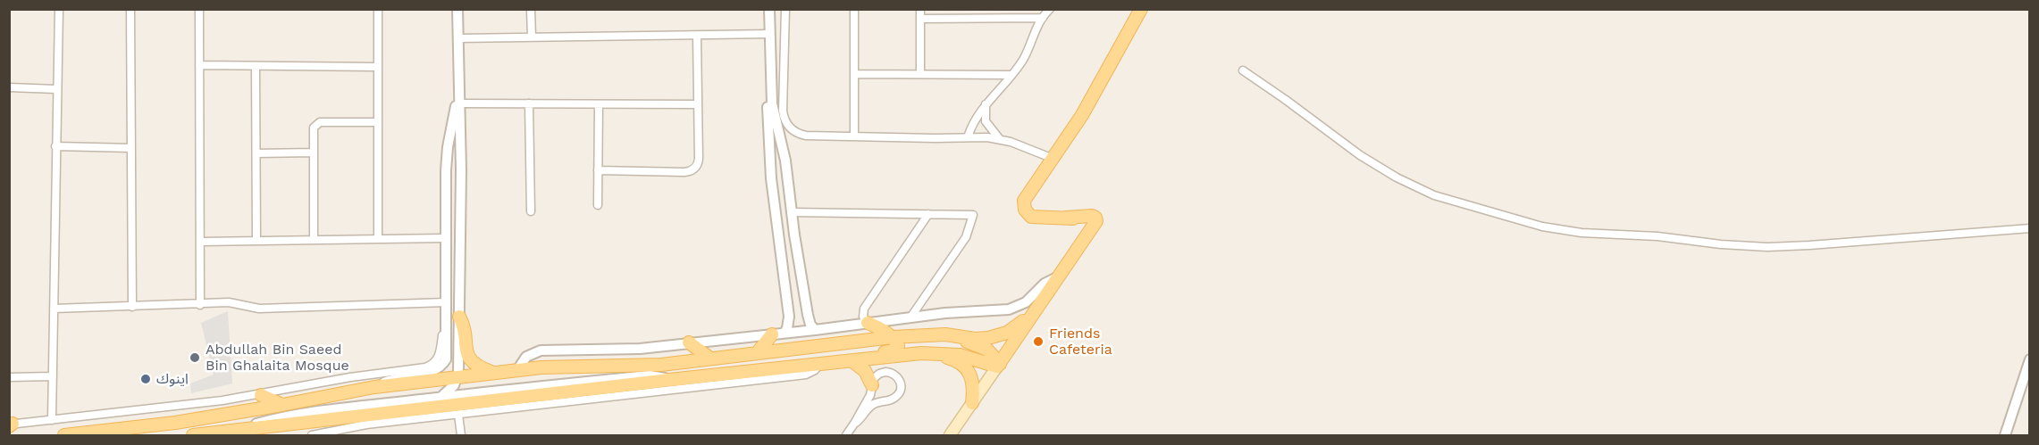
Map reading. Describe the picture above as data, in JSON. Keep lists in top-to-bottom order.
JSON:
{
  "places": ["Friends Cafeteria", "Abdullah Bin Saeed Bin Ghalaita Mosque", "اينوك"]
}
